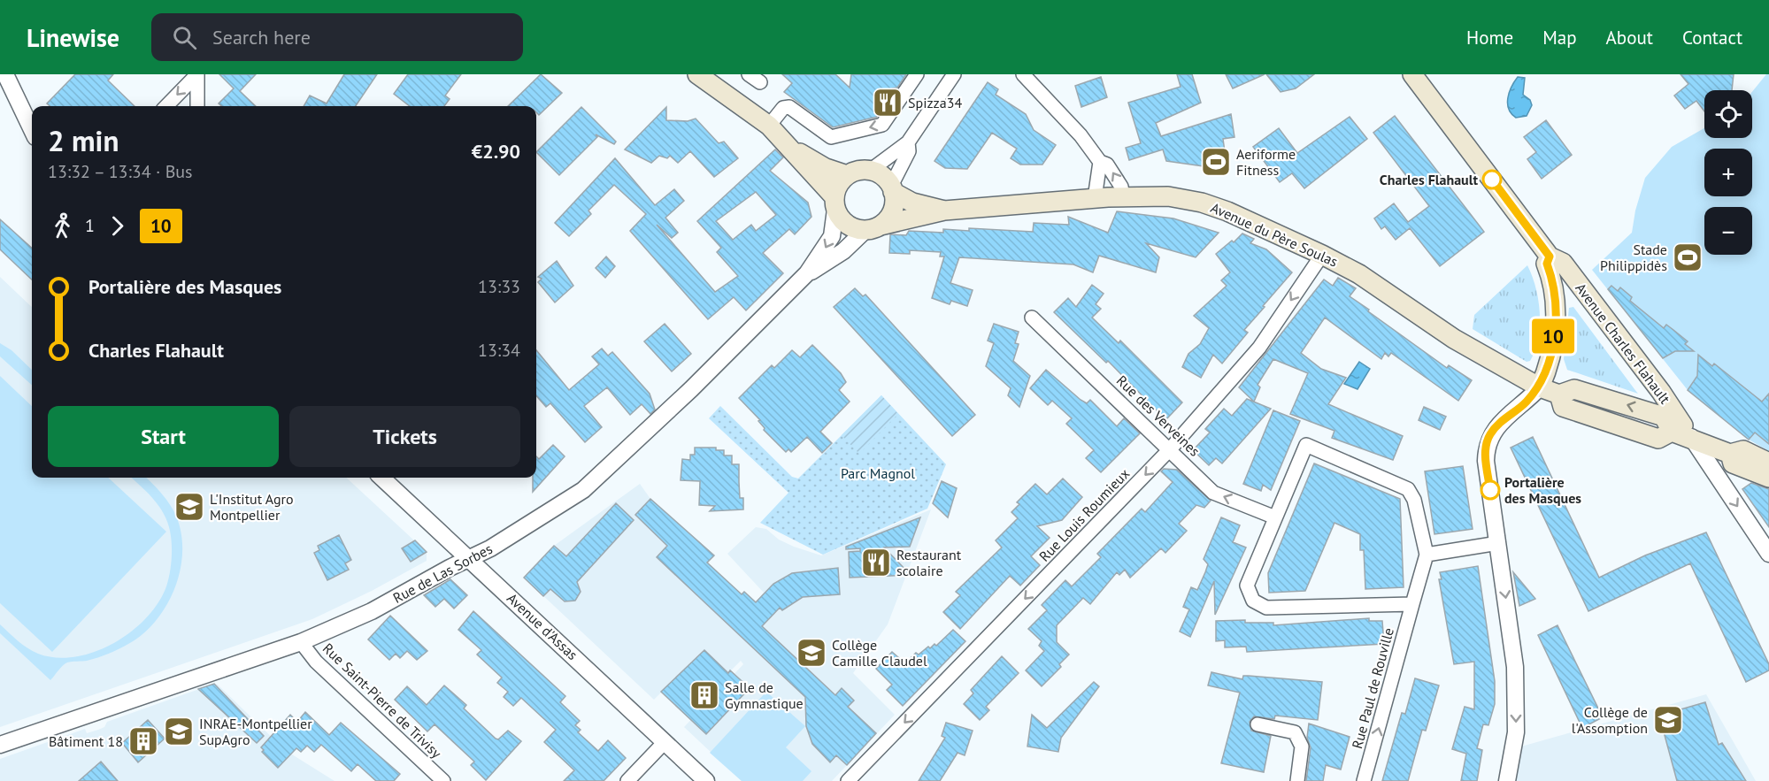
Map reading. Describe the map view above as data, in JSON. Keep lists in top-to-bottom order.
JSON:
{
  "streets": {
    "main road": ["Avenue du Père Soulas", "Avenue Charles Flahault"],
    "street": [
      "Rue des Verveines",
      "Rue Louis Roumieux",
      "Rue de Las Sorbes",
      "Avenue d'Assas",
      "Rue Paul de Rouville",
      "Rue Saint-Pierre de Trivisy"
    ]
  },
  "crossings": [
    ["Avenue du Père Soulas", "Avenue Charles Flahault"],
    ["Avenue du Père Soulas", "Rue Louis Roumieux"],
    ["Avenue du Père Soulas", "Rue de Las Sorbes"],
    ["Rue des Verveines", "Rue Louis Roumieux"],
    ["Rue de Las Sorbes", "Avenue d'Assas"],
    ["Rue de Las Sorbes", "Rue Saint-Pierre de Trivisy"]
  ],
  "one_way": ["Rue des Verveines", "Rue Louis Roumieux", "Rue Paul de Rouville"],
  "parks": ["Parc Magnol"],
  "places": {
    "restaurant": ["Spizza34", "Restaurant scolaire"],
    "sports": ["Aeriforme Fitness", "Stade Philippidès"],
    "other": ["Charles Flahault", "Portalière des Masques"],
    "school or university": [
      "L'Institut Agro Montpellier",
      "Collège Camille Claudel",
      "Collège de l'Assomption",
      "INRAE-Montpellier SupAgro"
    ],
    "building": ["Salle de Gymnastique", "Bâtiment 18"]
  },
  "lines": ["bus line 10"],
  "page": {
    "header": "Linewise",
    "search": "Search here",
    "nav": [
      "Home",
      "Map",
      "About",
      "Contact"
    ],
    "on_map": "10",
    "map_buttons": ["+", "−"],
    "heading": ["2 min", "13:32 – 13:34 · Bus", "€2.90"],
    "legs": ["1", "10"],
    "list": [
      {
        "name": "Portalière des Masques",
        "value": "13:33"
      },
      {
        "name": "Charles Flahault",
        "value": "13:34"
      }
    ],
    "buttons": ["Start", "Tickets"]
  }
}
